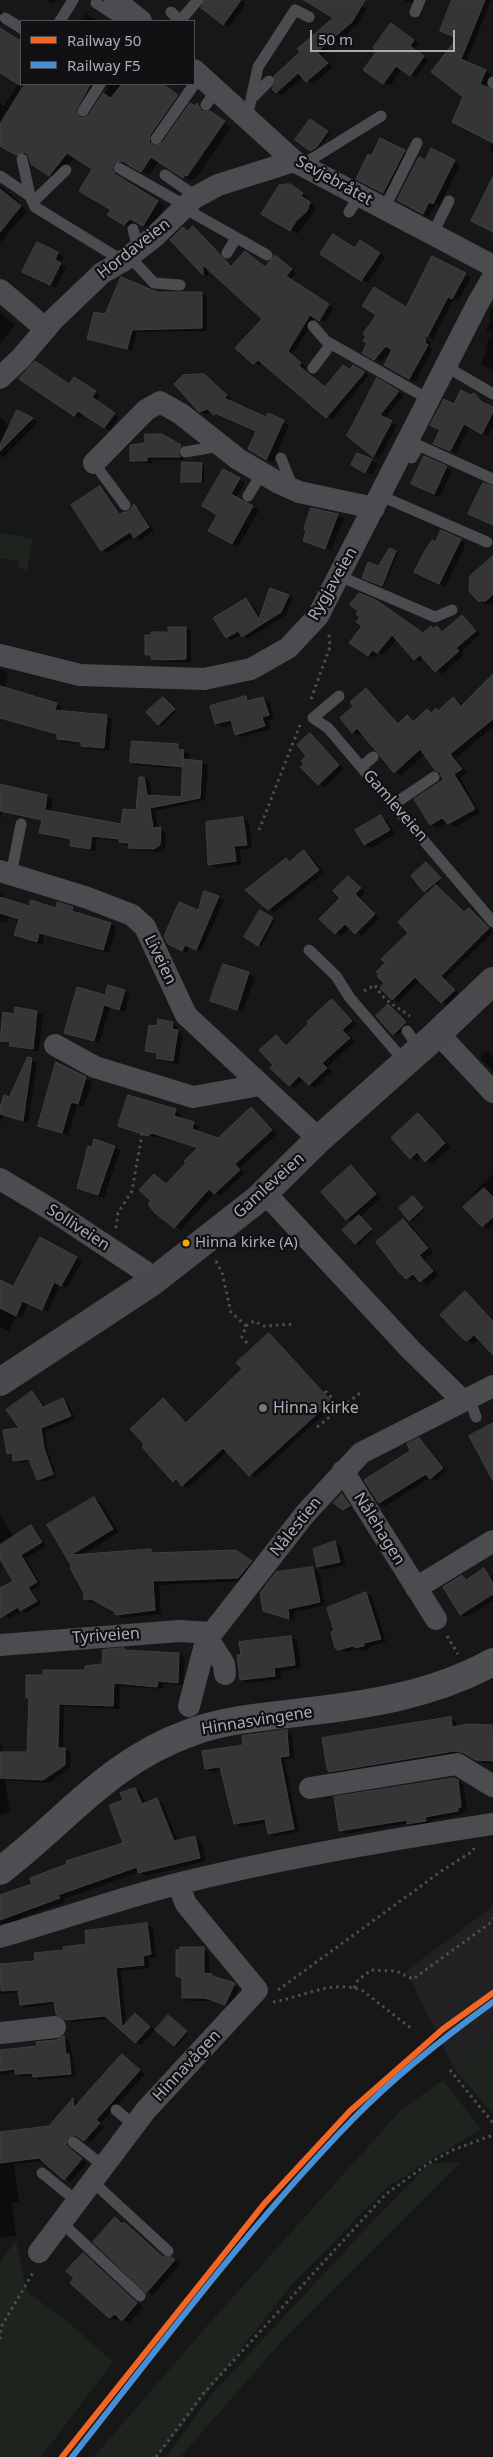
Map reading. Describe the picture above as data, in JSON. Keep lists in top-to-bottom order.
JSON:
{
  "streets": {
    "main road": ["Hinnasvingene"],
    "street": [
      "Sevjebråtet",
      "Hordaveien",
      "Rygjaveien",
      "Gamleveien",
      "Liveien",
      "Solliveien",
      "Nålestien",
      "Nålehagen",
      "Tyriveien",
      "Hinnavågen"
    ]
  },
  "crossings": [
    ["Sevjebråtet", "Hordaveien"],
    ["Gamleveien", "Liveien"],
    ["Gamleveien", "Solliveien"],
    ["Nålestien", "Nålehagen"],
    ["Nålestien", "Tyriveien"]
  ],
  "places": ["Hinna kirke (A)", "Hinna kirke"],
  "lines": ["rail line 50", "rail line F5"],
  "legend": ["Railway 50", "Railway F5"],
  "scale_bar": "50 m"
}
